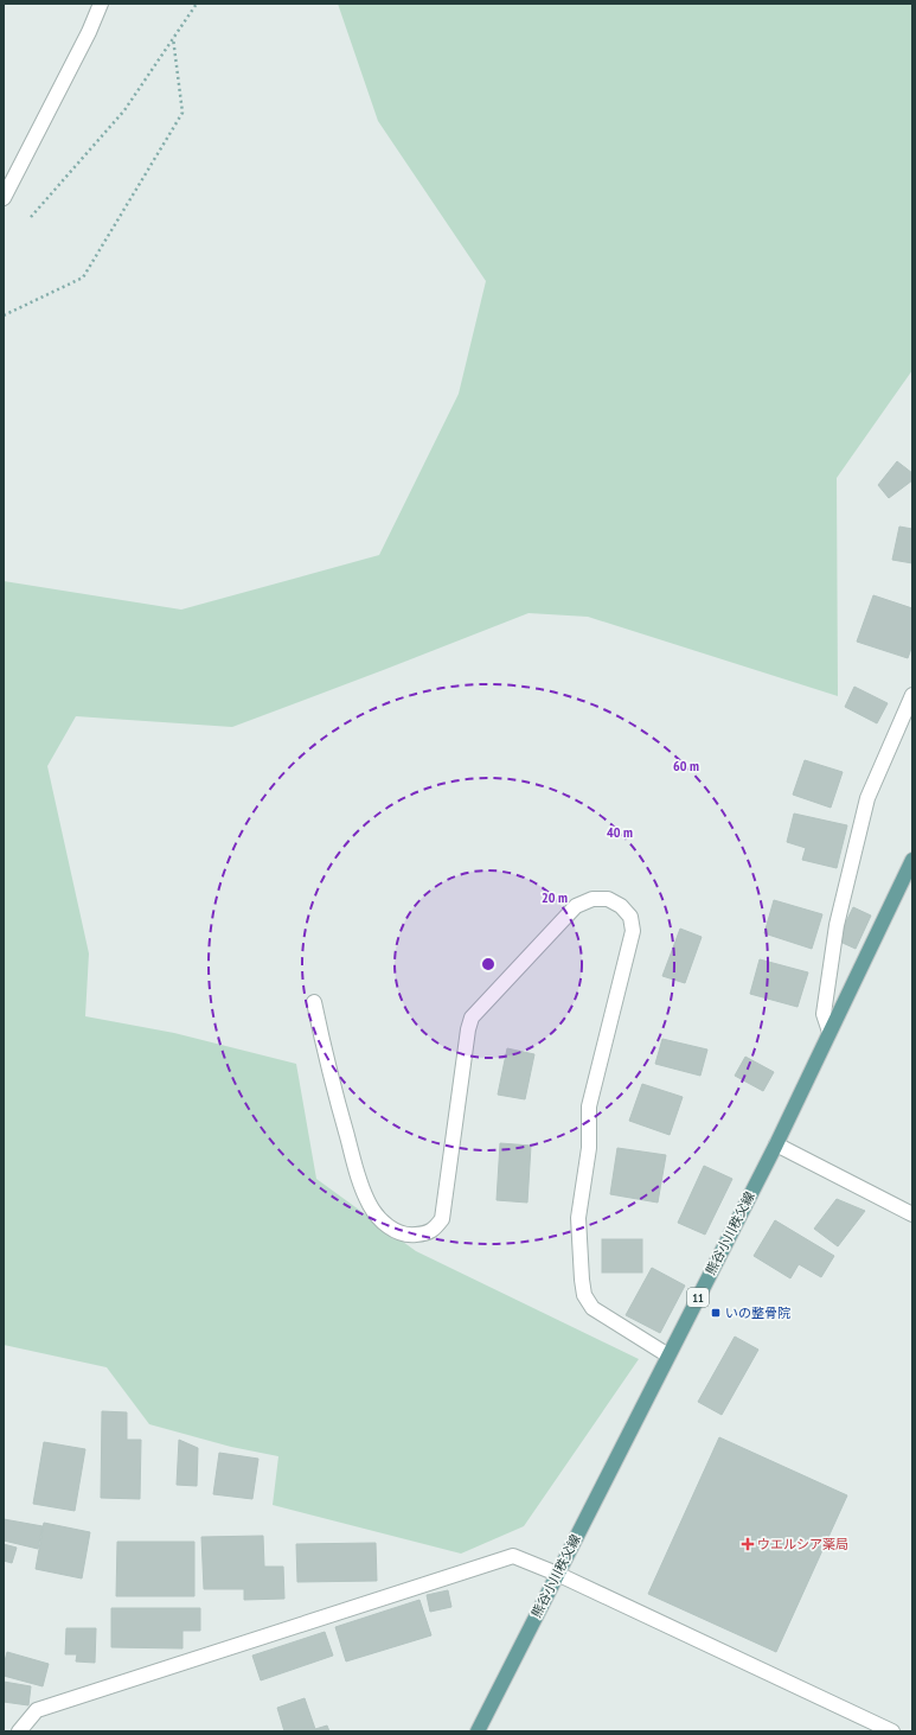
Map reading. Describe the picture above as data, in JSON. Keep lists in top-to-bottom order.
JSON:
{
  "streets": {
    "main road": ["熊谷小川秩父線", "11"]
  },
  "places": {
    "transit": ["いの整骨院"],
    "health": ["ウエルシア薬局"]
  },
  "rings": ["60 m", "40 m", "20 m"]
}
